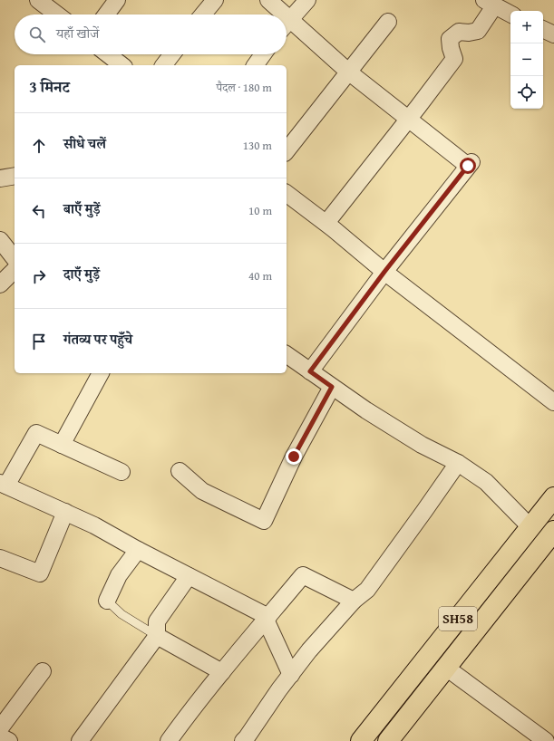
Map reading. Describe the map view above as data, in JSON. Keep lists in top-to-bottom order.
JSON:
{
  "streets": {
    "main road": ["SH58"]
  },
  "page": {
    "map_buttons": ["+", "−"],
    "search": "यहाँ खोजें",
    "heading": ["3 मिनट", "पैदल · 180 m"],
    "list": [
      ["सीधे चलें", "130 m"],
      ["बाएँ मुड़ें", "10 m"],
      ["दाएँ मुड़ें", "40 m"],
      "गंतव्य पर पहुँचे"
    ]
  }
}
